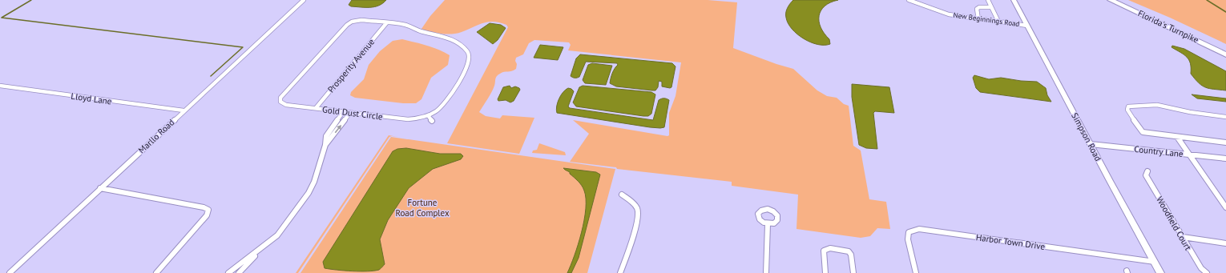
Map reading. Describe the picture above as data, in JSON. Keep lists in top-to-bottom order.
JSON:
{
  "streets": {
    "highway": ["Florida's Turnpike"],
    "main road": ["Simpson Road"],
    "street": [
      "New Beginnings Road",
      "Prosperity Avenue",
      "Lloyd Lane",
      "Gold Dust Circle",
      "Marllo Road",
      "Country Lane",
      "Woodfield Court",
      "Harbor Town Drive"
    ]
  },
  "crossings": [
    ["New Beginnings Road", "Simpson Road"],
    ["Prosperity Avenue", "Gold Dust Circle"],
    ["Lloyd Lane", "Marllo Road"],
    ["Simpson Road", "Country Lane"],
    ["Simpson Road", "Harbor Town Drive"]
  ],
  "parks": ["Fortune Road Complex"]
}
